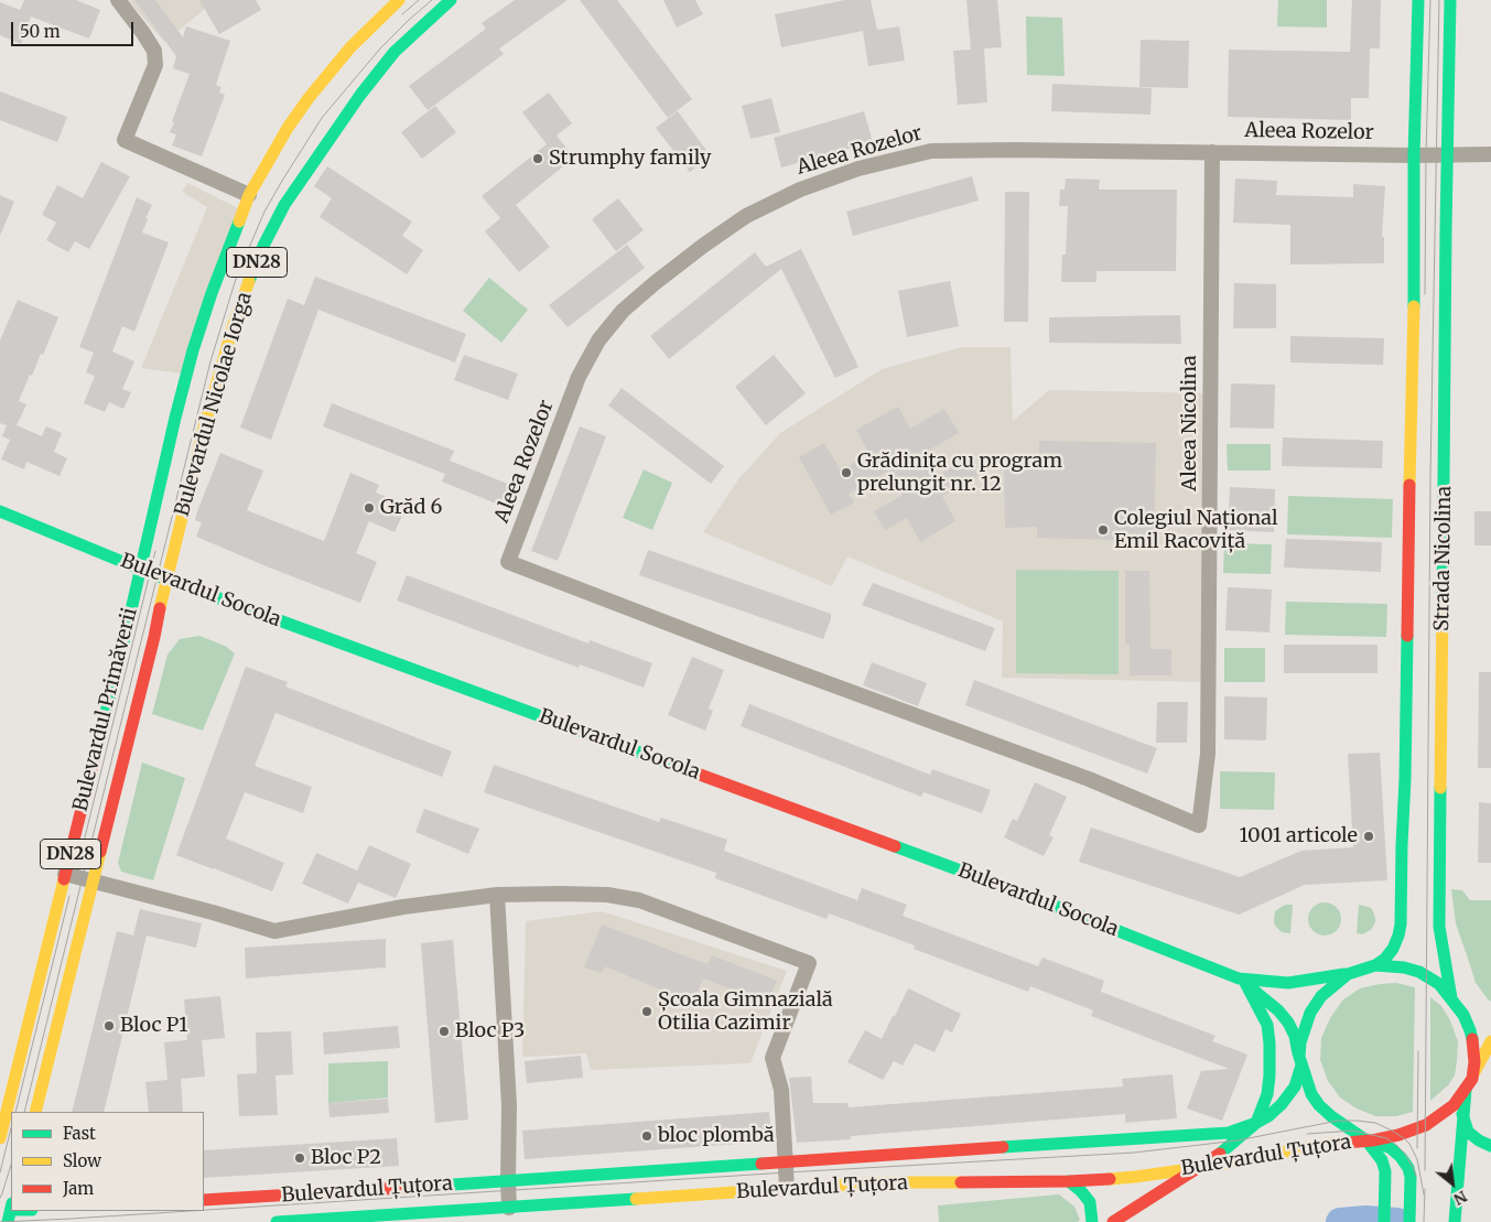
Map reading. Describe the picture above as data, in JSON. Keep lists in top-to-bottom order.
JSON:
{
  "streets": {
    "main road": [
      "DN28",
      "Bulevardul Nicolae Iorga",
      "Strada Nicolina",
      "Bulevardul Socola",
      "Bulevardul Primăverii",
      "Bulevardul Țuțora"
    ],
    "street": ["Aleea Rozelor", "Aleea Nicolina"]
  },
  "crossings": [
    ["Aleea Rozelor", "Aleea Nicolina"],
    ["Aleea Rozelor", "Strada Nicolina"],
    ["Bulevardul Nicolae Iorga", "Bulevardul Socola"],
    ["Bulevardul Nicolae Iorga", "Bulevardul Primăverii"],
    ["Strada Nicolina", "Bulevardul Socola"],
    ["Strada Nicolina", "Bulevardul Țuțora"],
    ["Bulevardul Socola", "Bulevardul Primăverii"],
    ["Bulevardul Socola", "Bulevardul Țuțora"]
  ],
  "places": [
    "Strumphy family",
    "Grădinița cu program prelungit nr. 12",
    "Grăd 6",
    "Colegiul Național Emil Racoviță",
    "1001 articole",
    "Școala Gimnazială Otilia Cazimir",
    "Bloc P1",
    "Bloc P3",
    "bloc plombă",
    "Bloc P2"
  ],
  "legend": ["Fast", "Slow", "Jam"],
  "scale_bar": "50 m",
  "north": "bottom right"
}
